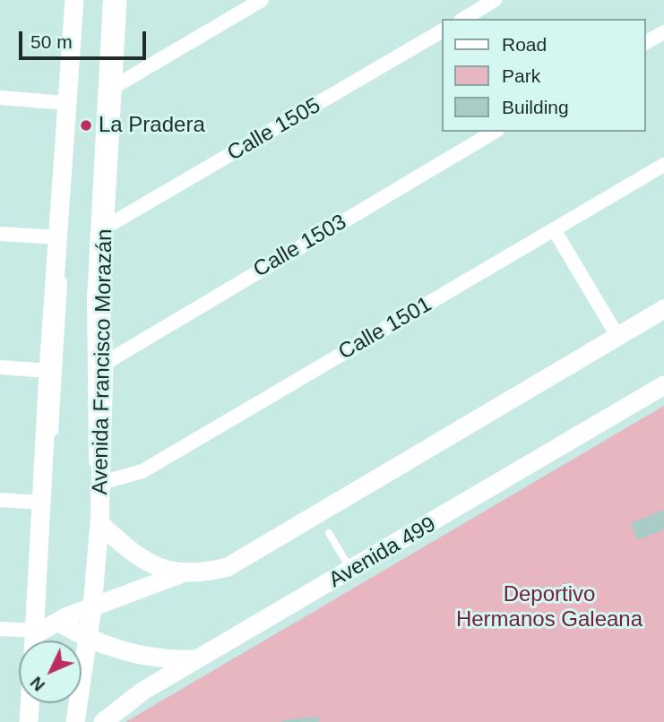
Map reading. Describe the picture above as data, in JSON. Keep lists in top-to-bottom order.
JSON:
{
  "streets": {
    "street": [
      "Calle 1505",
      "Calle 1503",
      "Calle 1501",
      "Avenida Francisco Morazán",
      "Avenida 499"
    ]
  },
  "crossings": [
    ["Calle 1505", "Avenida Francisco Morazán"],
    ["Calle 1503", "Avenida Francisco Morazán"],
    ["Calle 1501", "Avenida Francisco Morazán"]
  ],
  "parks": ["Deportivo Hermanos Galeana"],
  "places": ["La Pradera"],
  "legend": ["Road", "Park", "Building"],
  "scale_bar": "50 m",
  "north": "bottom left"
}
